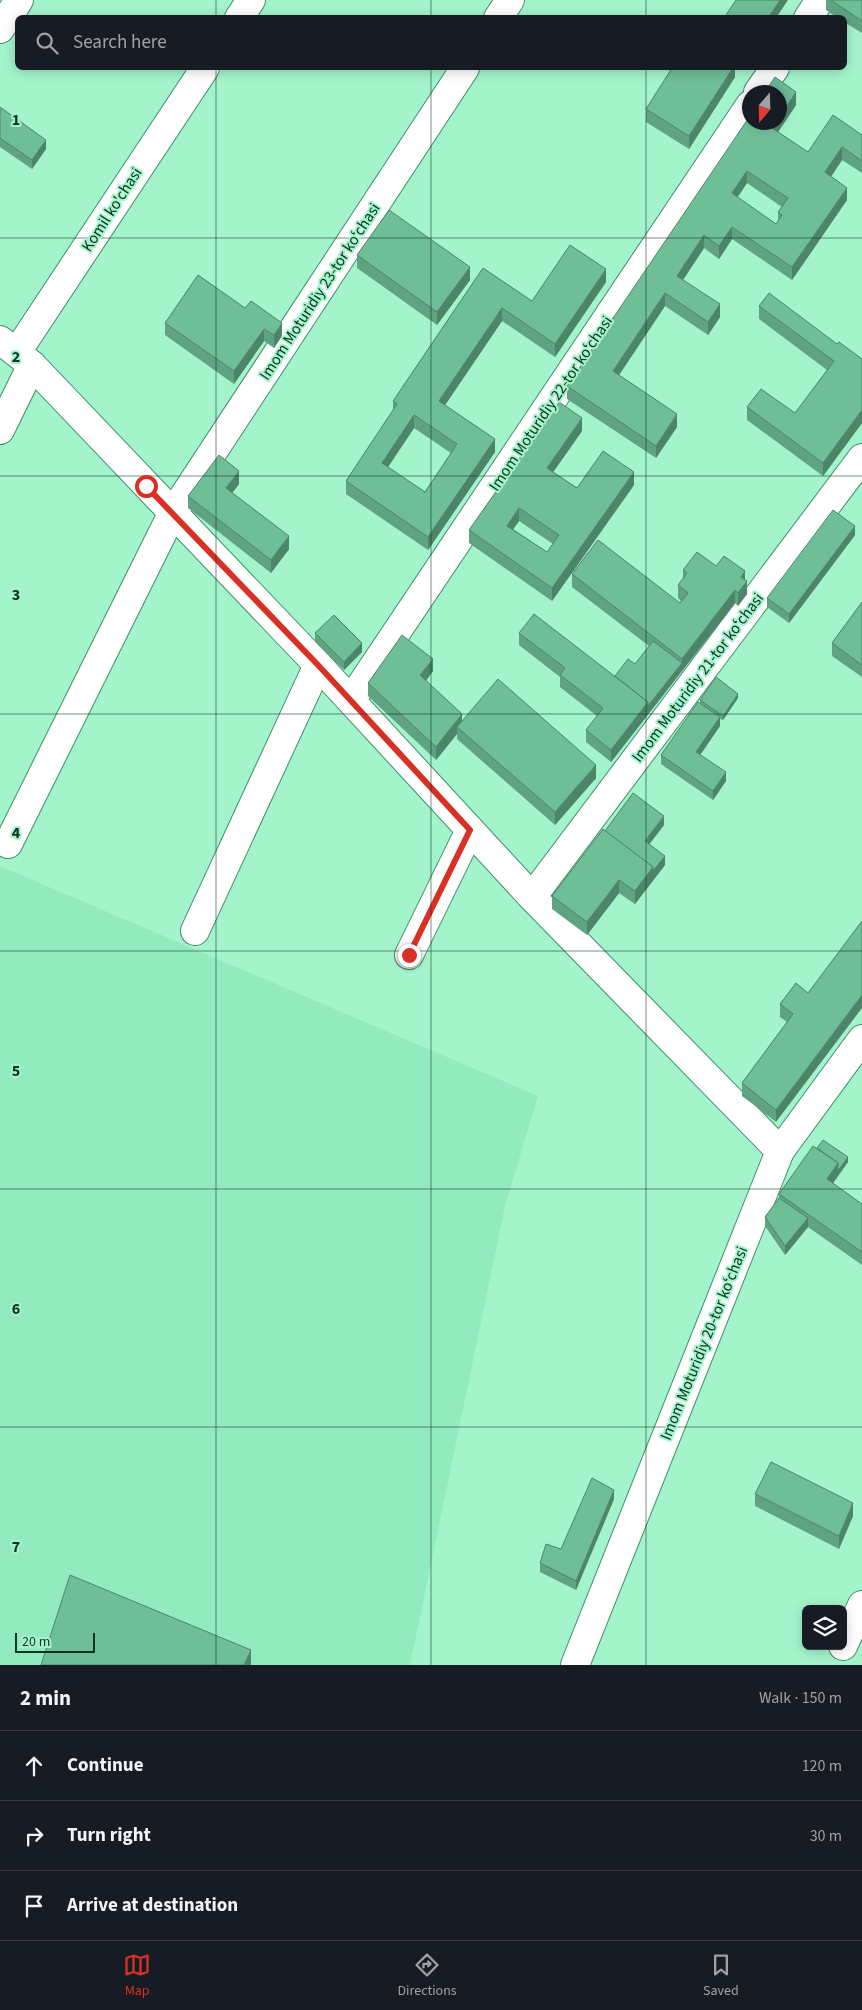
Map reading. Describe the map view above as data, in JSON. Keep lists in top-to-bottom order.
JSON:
{
  "streets": {
    "street": [
      "Komil ko'chasi",
      "Imom Moturidiy 23-tor koʻchasi",
      "Imom Moturidiy 22-tor koʻchasi",
      "Imom Moturidiy 21-tor koʻchasi",
      "Imom Moturidiy 20-tor koʻchasi"
    ]
  },
  "scale_bar": "20 m",
  "north": "bottom",
  "page": {
    "search": "Search here",
    "scale": "20 m",
    "heading": ["2 min", "Walk · 150 m"],
    "list": [
      ["Continue", "120 m"],
      ["Turn right", "30 m"],
      "Arrive at destination"
    ],
    "nav": ["Map", "Directions", "Saved"]
  },
  "grid": {
    "rows": [
      "1",
      "2",
      "3",
      "4",
      "5",
      "6",
      "7"
    ]
  }
}
